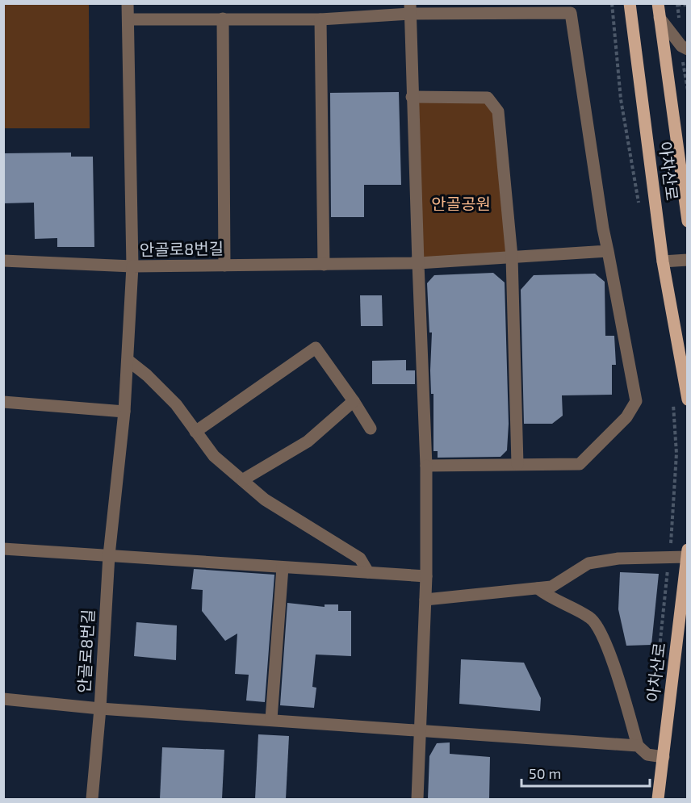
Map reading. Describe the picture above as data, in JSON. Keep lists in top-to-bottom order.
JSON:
{
  "streets": {
    "main road": ["아차산로"],
    "street": ["안골로8번길"]
  },
  "parks": ["안골공원"],
  "scale_bar": "50 m"
}
